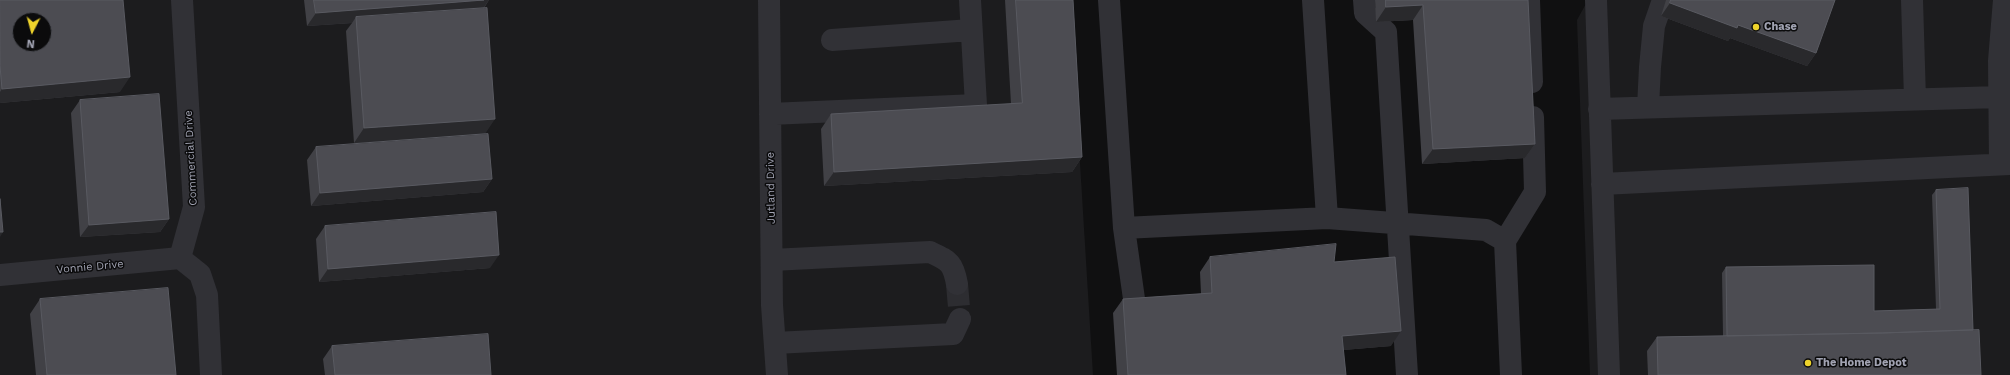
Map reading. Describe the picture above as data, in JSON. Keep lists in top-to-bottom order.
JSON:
{
  "streets": {
    "street": ["Commercial Drive", "Jutland Drive", "Vonnie Drive"]
  },
  "crossings": [
    ["Commercial Drive", "Vonnie Drive"]
  ],
  "places": ["Chase", "The Home Depot"],
  "north": "bottom"
}
